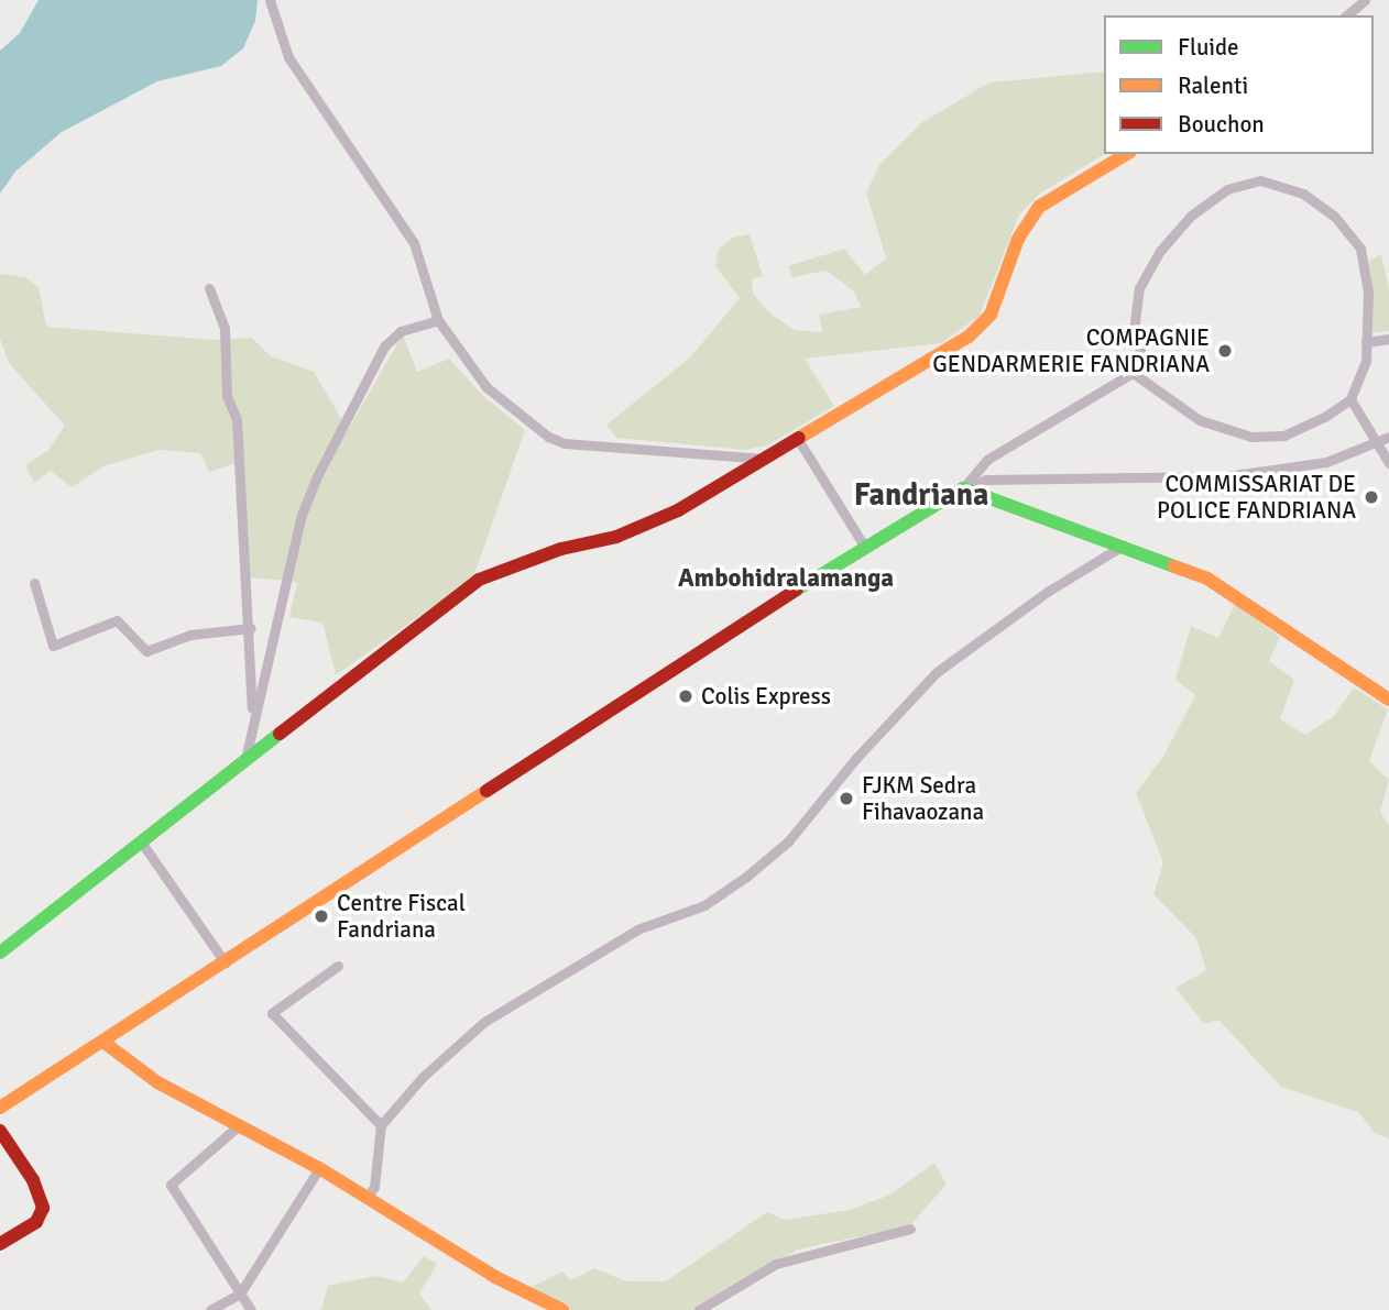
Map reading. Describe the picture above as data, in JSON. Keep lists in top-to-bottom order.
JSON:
{
  "districts": ["Fandriana", "Ambohidralamanga"],
  "places": [
    "COMPAGNIE GENDARMERIE FANDRIANA",
    "COMMISSARIAT DE POLICE FANDRIANA",
    "Colis Express",
    "FJKM Sedra Fihavaozana",
    "Centre Fiscal Fandriana"
  ],
  "legend": ["Fluide", "Ralenti", "Bouchon"]
}
